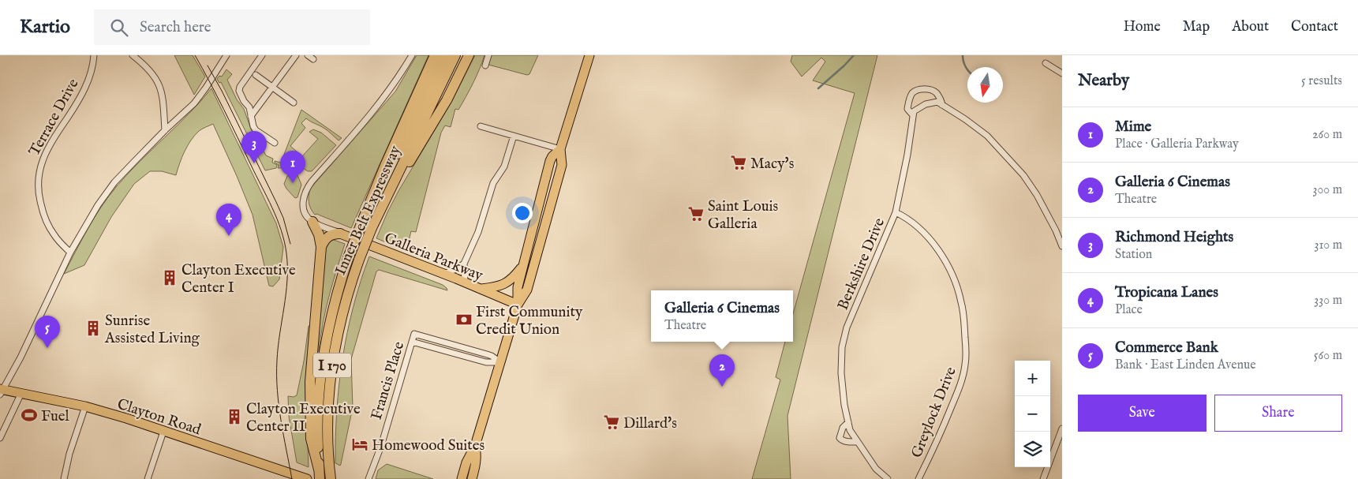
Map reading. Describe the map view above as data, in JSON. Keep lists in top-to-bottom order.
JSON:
{
  "streets": {
    "highway": ["Inner Belt Expressway", "I 170"],
    "main road": ["Galleria Parkway", "Clayton Road"],
    "street": [
      "Terrace Drive",
      "Berkshire Drive",
      "Francis Place",
      "Greylock Drive"
    ]
  },
  "crossings": [
    ["Berkshire Drive", "Greylock Drive"]
  ],
  "places": {
    "supermarket": ["Macy's", "Saint Louis Galleria", "Dillard's"],
    "building": ["Clayton Executive Center I", "Sunrise Assisted Living", "Clayton Executive Center II"],
    "bank": ["First Community Credit Union"],
    "sports": ["Fuel"],
    "hotel": ["Homewood Suites"]
  },
  "north": "bottom",
  "page": {
    "header": "Kartio",
    "search": "Search here",
    "nav": [
      "Home",
      "Map",
      "About",
      "Contact"
    ],
    "heading": ["Nearby", "5 results"],
    "list": [
      {
        "mark": "1",
        "name": "Mime",
        "note": "Place · Galleria Parkway",
        "value": "260 m"
      },
      {
        "mark": "2",
        "name": "Galleria 6 Cinemas",
        "note": "Theatre",
        "value": "300 m"
      },
      {
        "mark": "3",
        "name": "Richmond Heights",
        "note": "Station",
        "value": "310 m"
      },
      {
        "mark": "4",
        "name": "Tropicana Lanes",
        "note": "Place",
        "value": "330 m"
      },
      {
        "mark": "5",
        "name": "Commerce Bank",
        "note": "Bank · East Linden Avenue",
        "value": "560 m"
      }
    ],
    "pins": [
      "3",
      "1",
      "4",
      "5",
      "2"
    ],
    "popup": ["Galleria 6 Cinemas", "Theatre"],
    "map_buttons": ["+", "−"],
    "buttons": ["Save", "Share"]
  }
}
